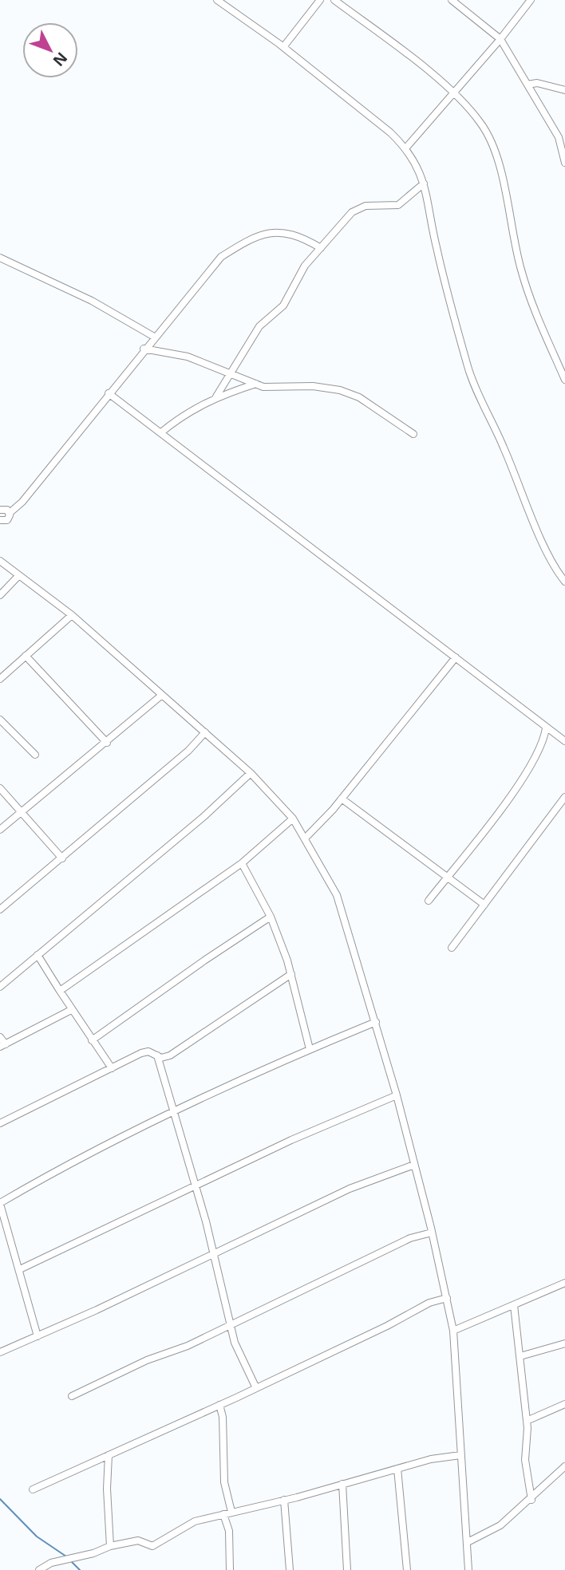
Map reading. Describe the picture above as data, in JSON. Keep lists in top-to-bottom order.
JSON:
{
  "north": "bottom right"
}
